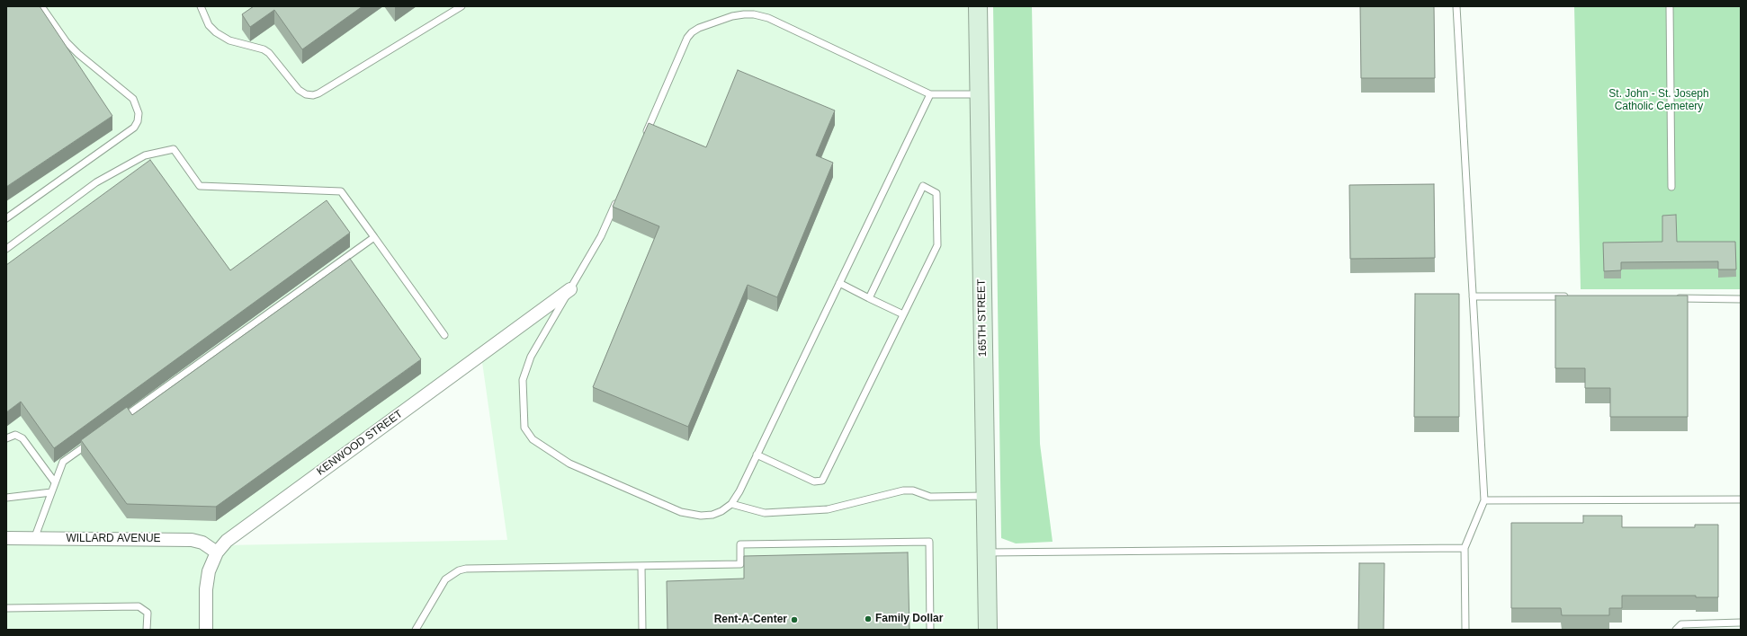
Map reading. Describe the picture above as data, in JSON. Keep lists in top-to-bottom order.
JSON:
{
  "streets": {
    "main road": ["165TH STREET"],
    "street": ["KENWOOD STREET", "WILLARD AVENUE"]
  },
  "crossings": [
    ["KENWOOD STREET", "WILLARD AVENUE"]
  ],
  "parks": ["St. John - St. Joseph Catholic Cemetery"],
  "places": ["Family Dollar", "Rent-A-Center"]
}
